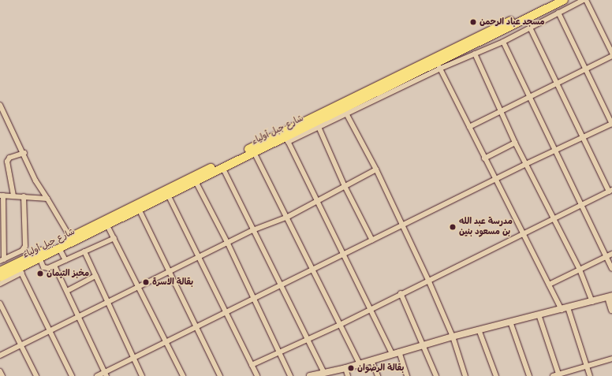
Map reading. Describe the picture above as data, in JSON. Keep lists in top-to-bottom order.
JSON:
{
  "streets": {
    "main road": ["شارع جبل أولياء"]
  },
  "places": [
    "مسجد عباد الرحمن",
    "مدرسة عبد الله بن مسعود بنين",
    "مخبز التيمان",
    "بقالة الاسرة",
    "بقالة الرضوان"
  ]
}
